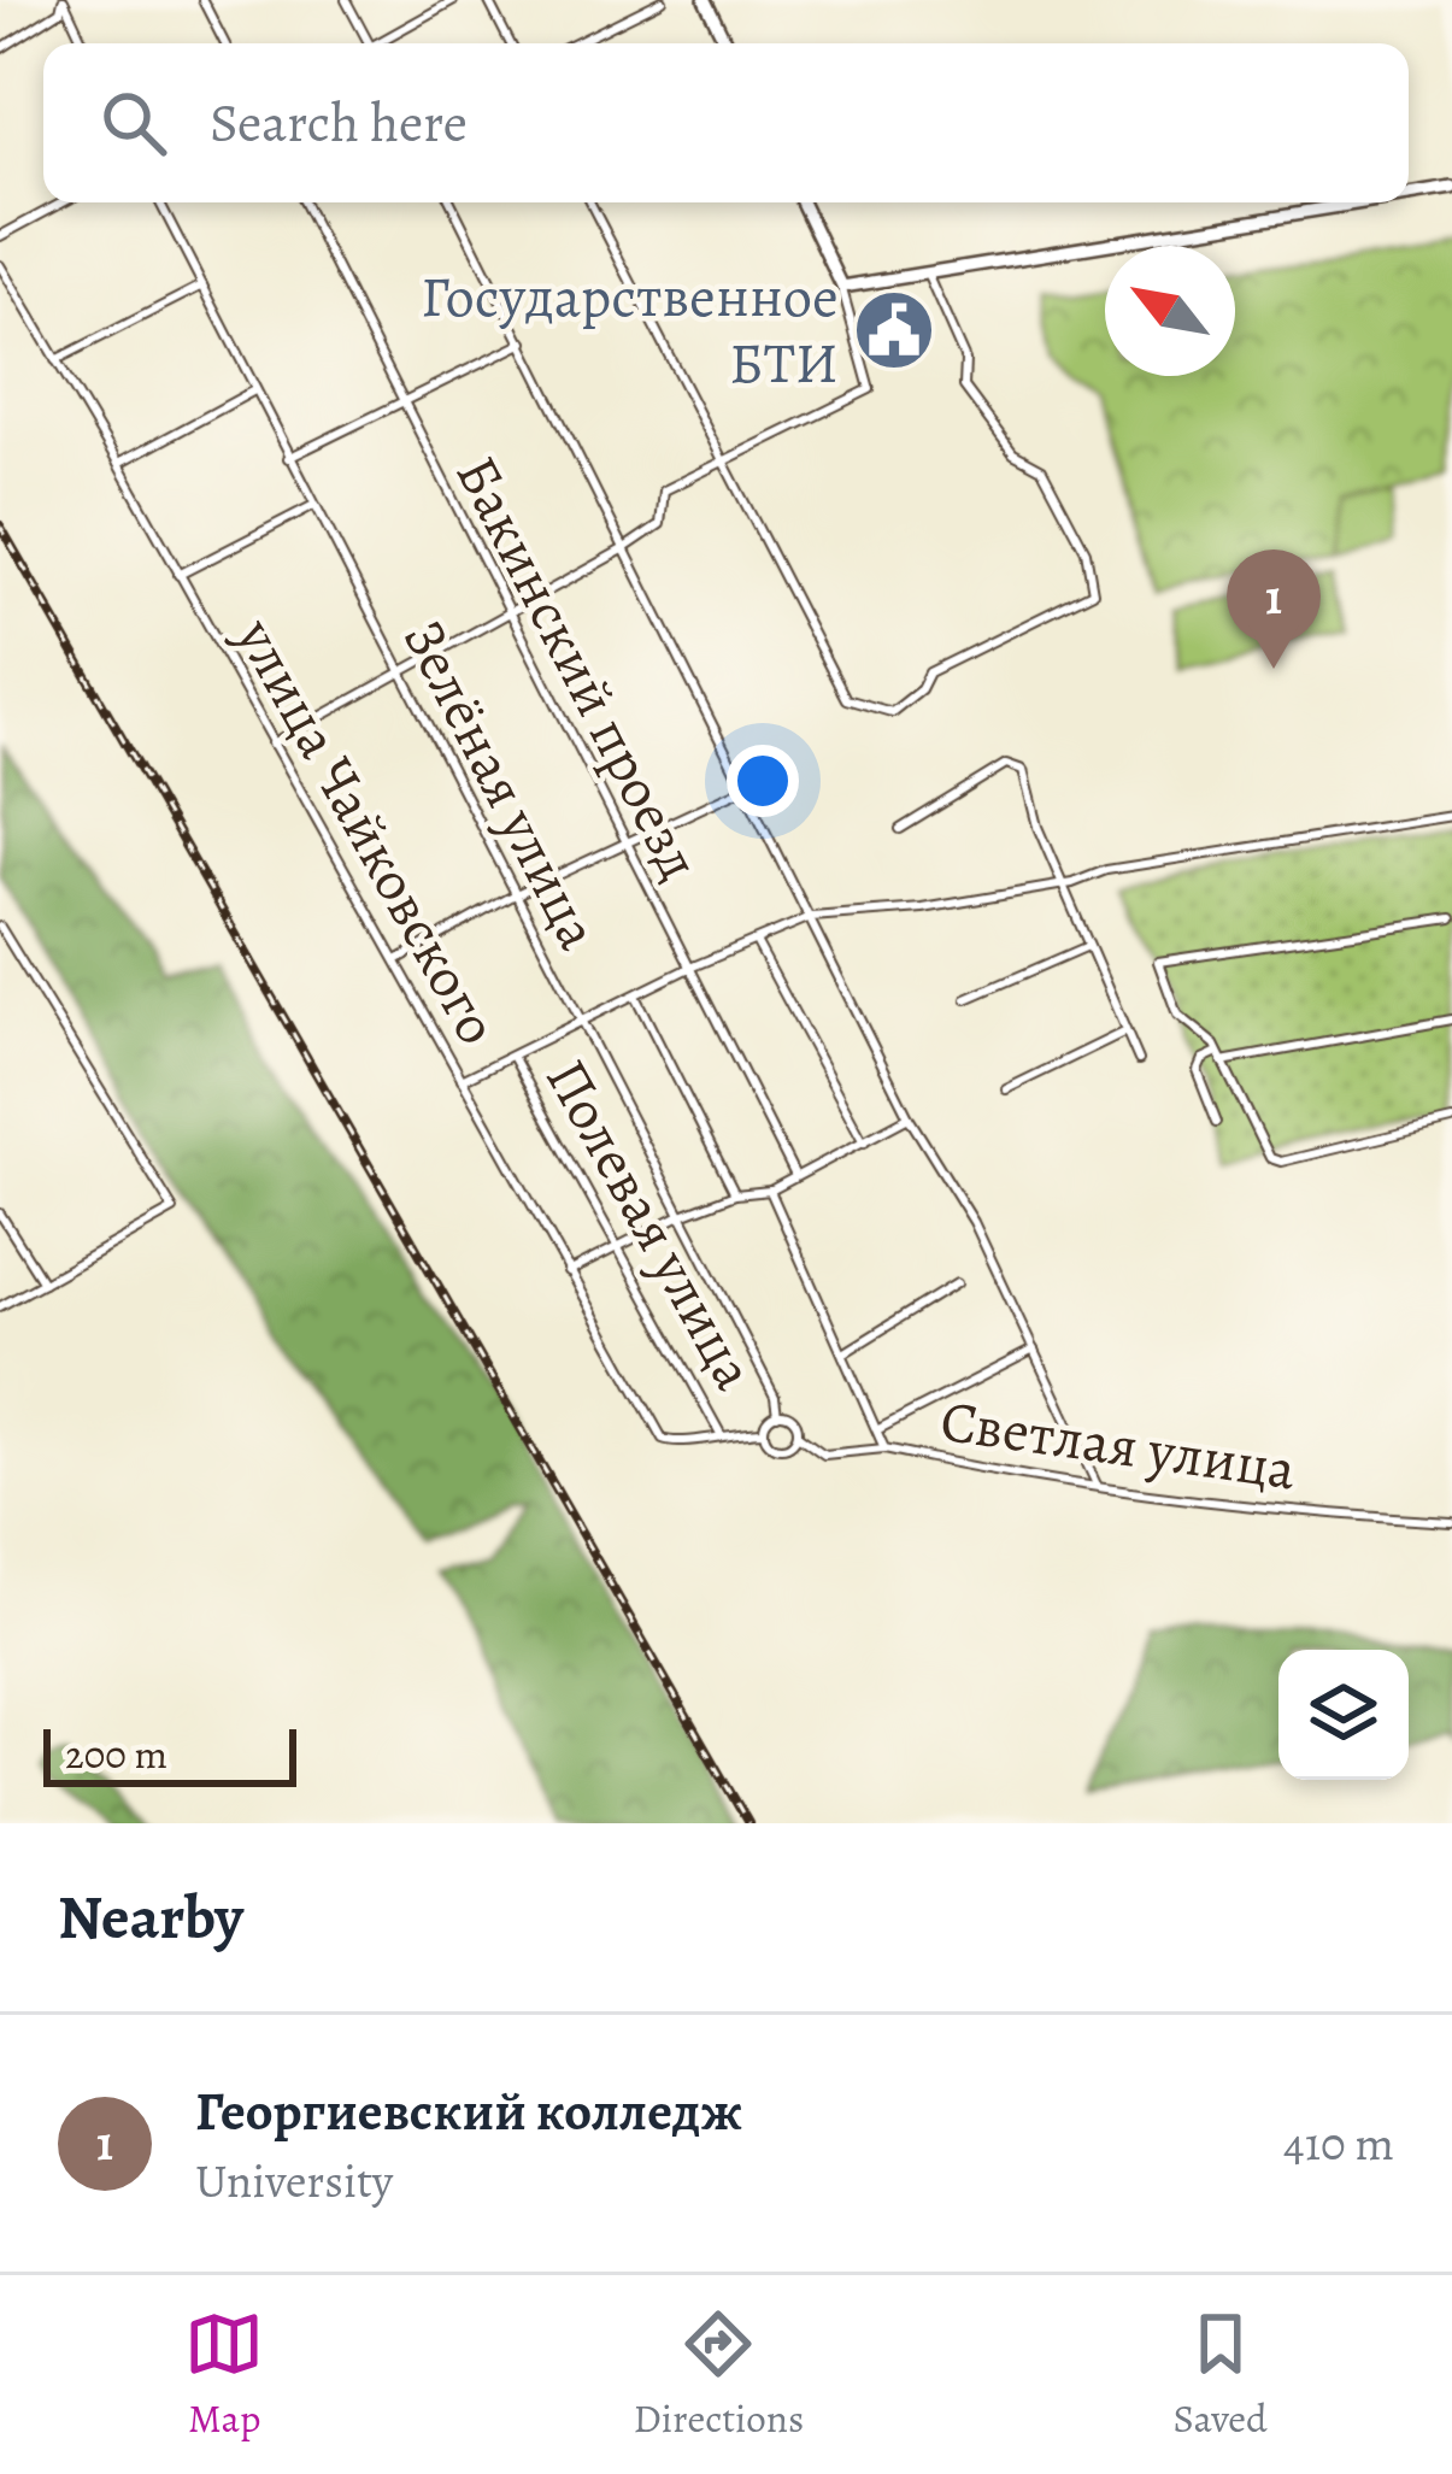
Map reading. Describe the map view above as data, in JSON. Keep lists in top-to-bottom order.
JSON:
{
  "streets": {
    "street": [
      "Бакинский проезд",
      "Зелёная улица",
      "улица Чайковского",
      "Полевая улица",
      "Светлая улица"
    ]
  },
  "crossings": [
    ["улица Чайковского", "Полевая улица"]
  ],
  "places": {
    "public building": ["Государственное БТИ"]
  },
  "scale_bar": "200 m",
  "north": "top left",
  "page": {
    "search": "Search here",
    "pins": "1",
    "scale": "200 m",
    "heading": "Nearby",
    "list": [
      {
        "mark": "1",
        "name": "Георгиевский колледж",
        "note": "University",
        "value": "410 m"
      }
    ],
    "nav": ["Map", "Directions", "Saved"]
  }
}
